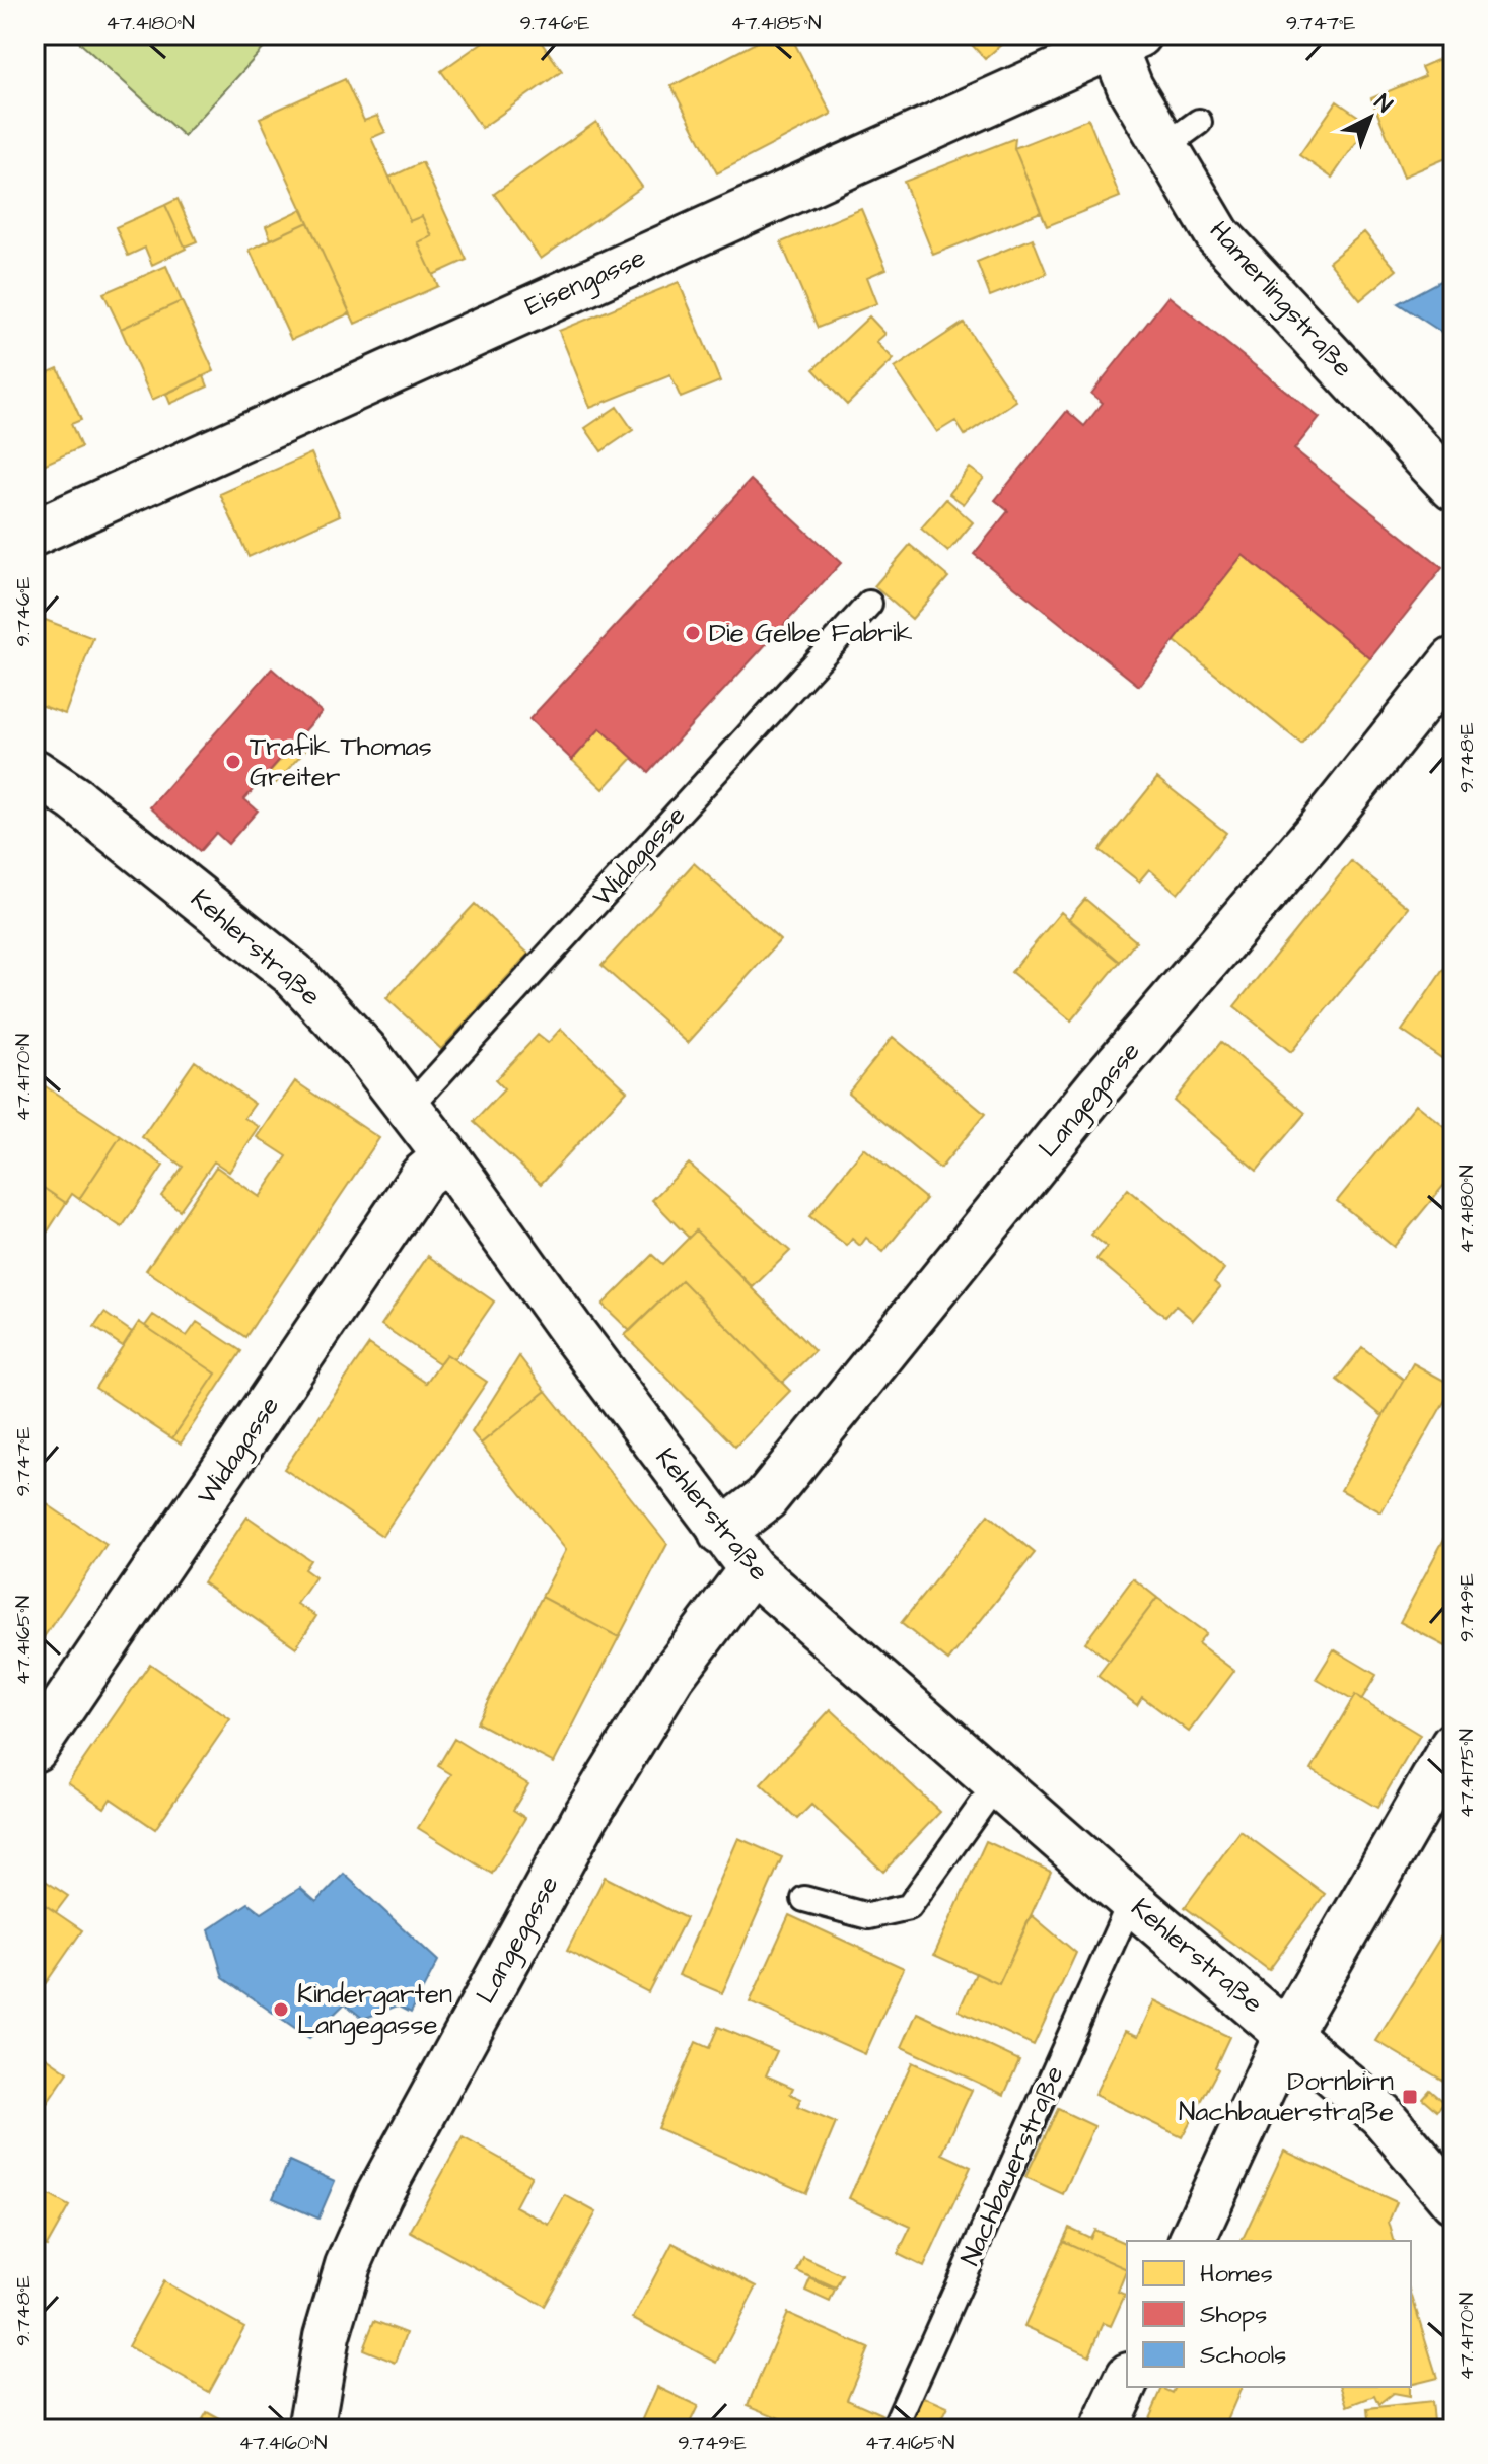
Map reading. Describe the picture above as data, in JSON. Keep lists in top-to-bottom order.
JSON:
{
  "streets": {
    "street": [
      "Eisengasse",
      "Hamerlingstraße",
      "Widagasse",
      "Kehlerstraße",
      "Langegasse"
    ],
    "lane": ["Nachbauerstraße"]
  },
  "crossings": [
    ["Eisengasse", "Hamerlingstraße"],
    ["Widagasse", "Kehlerstraße"],
    ["Kehlerstraße", "Langegasse"],
    ["Kehlerstraße", "Nachbauerstraße"]
  ],
  "places": {
    "other": ["Die Gelbe Fabrik", "Trafik Thomas Greiter", "Kindergarten Langegasse"],
    "transit": ["Dornbirn Nachbauerstraße"]
  },
  "legend": ["Homes", "Shops", "Schools"],
  "north": "top right",
  "coordinates": [
    "47.4180°N",
    "9.746°E",
    "47.4185°N",
    "9.747°E",
    "9.748°E",
    "47.4170°N",
    "9.749°E",
    "47.4165°N",
    "47.4175°N",
    "47.4160°N"
  ]
}
